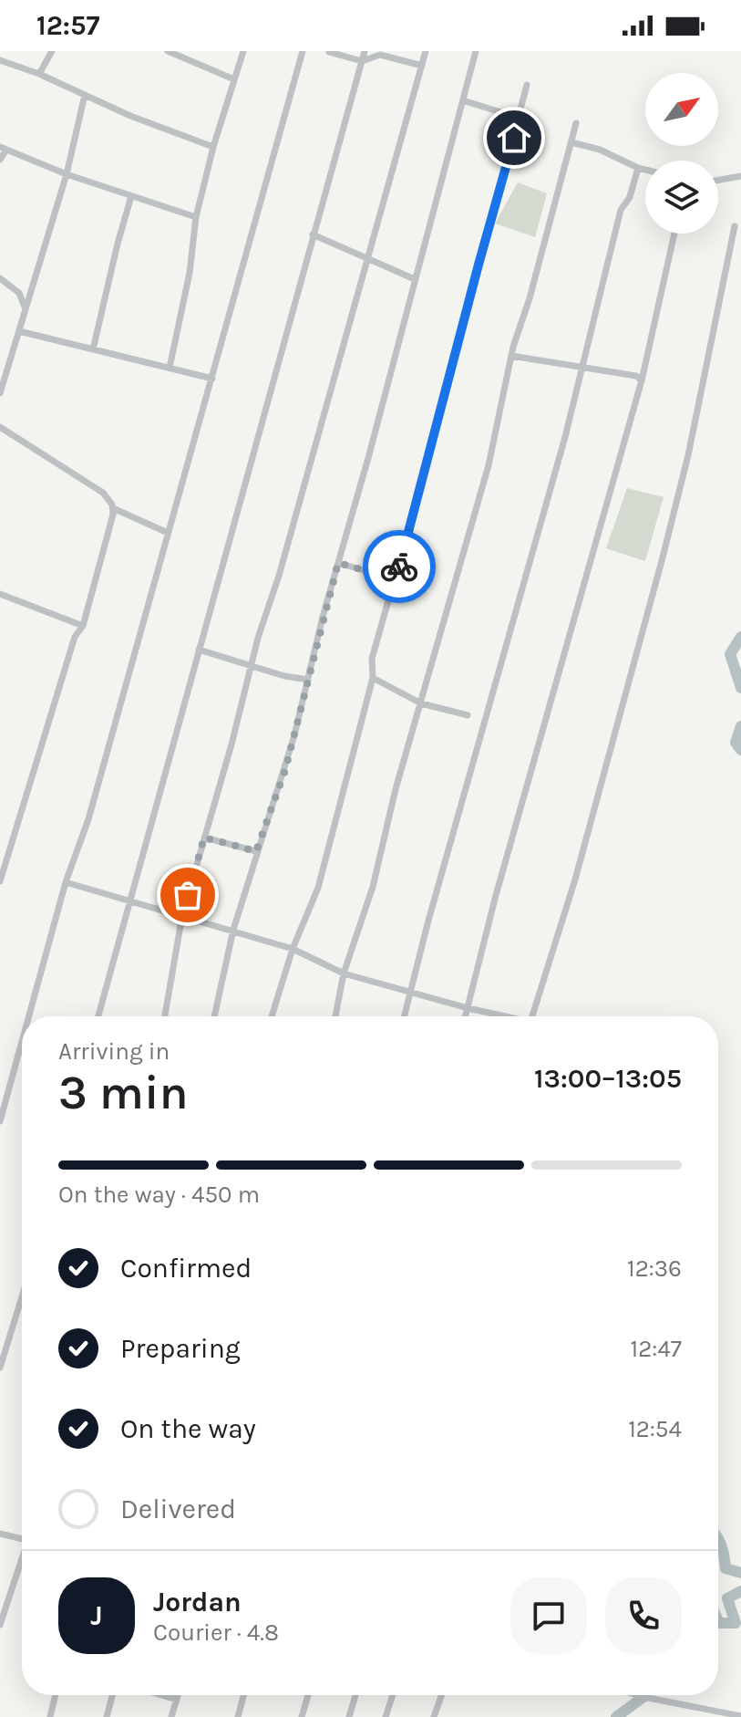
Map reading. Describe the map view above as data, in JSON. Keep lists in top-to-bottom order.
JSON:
{
  "north": "top right",
  "page": {
    "status": "12:57",
    "heading": ["3 min", "Arriving in", "13:00–13:05"],
    "panel": ["Jordan", "Courier · 4.8"],
    "bar": "On the way · 450 m",
    "list": [
      ["Confirmed", "12:36"],
      ["Preparing", "12:47"],
      ["On the way", "12:54"],
      "Delivered"
    ],
    "round": "J"
  }
}
